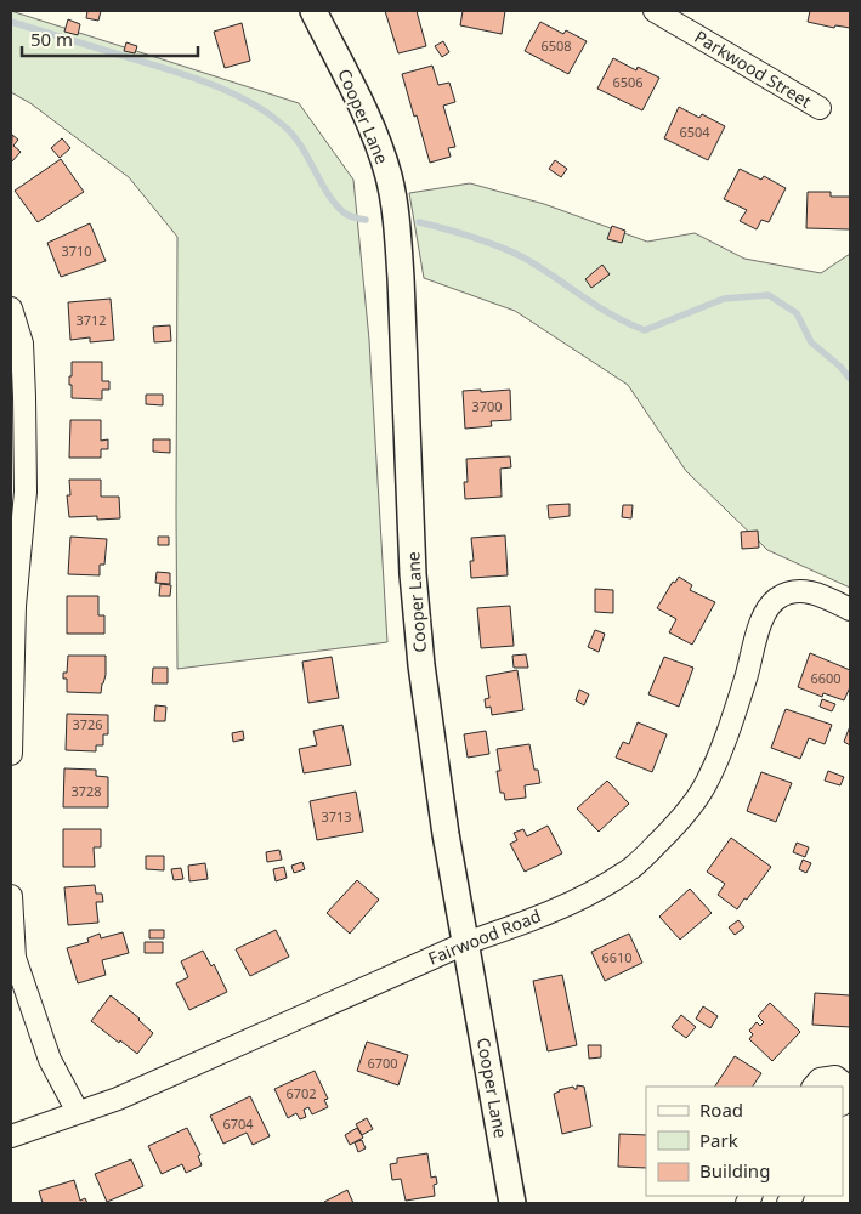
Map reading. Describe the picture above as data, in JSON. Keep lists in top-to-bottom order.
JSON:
{
  "streets": {
    "street": ["Parkwood Street", "Cooper Lane", "Fairwood Road"]
  },
  "crossings": [
    ["Cooper Lane", "Fairwood Road"]
  ],
  "house_numbers": [
    "6508",
    "6506",
    "6504",
    "3710",
    "3712",
    "3700",
    "6600",
    "3726",
    "3728",
    "3713",
    "6610",
    "6700",
    "6702",
    "6704"
  ],
  "legend": ["Road", "Park", "Building"],
  "scale_bar": "50 m"
}
